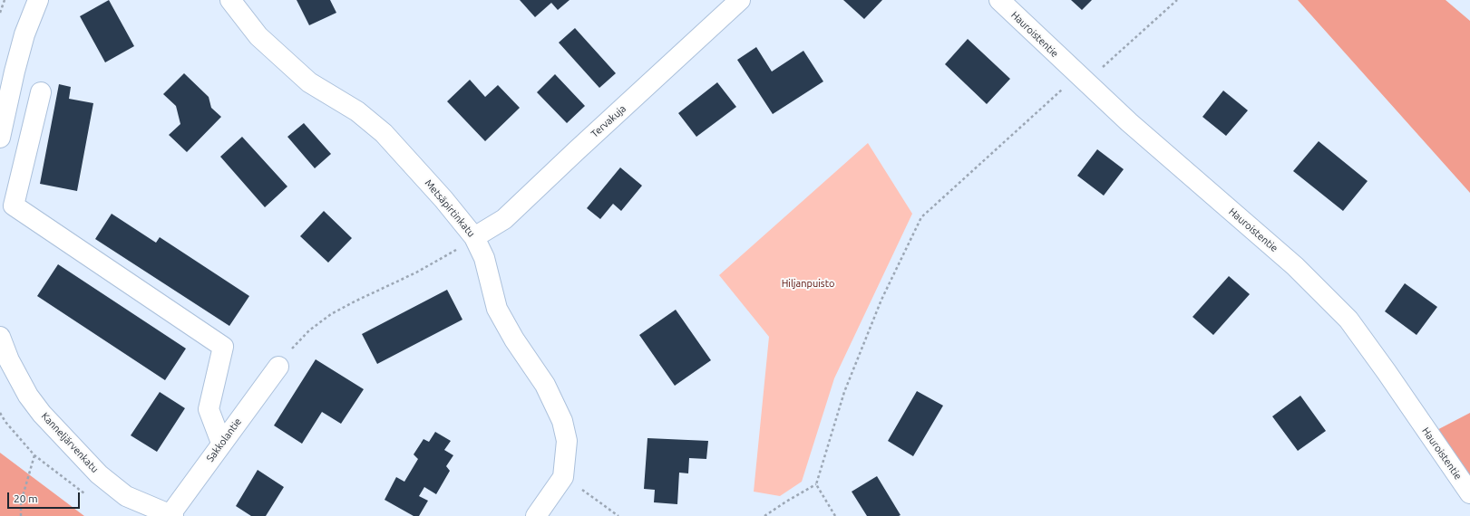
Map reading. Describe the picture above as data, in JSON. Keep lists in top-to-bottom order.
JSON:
{
  "streets": {
    "street": [
      "Hauroistentie",
      "Tervakuja",
      "Metsäpirtinkatu",
      "Sakkolantie",
      "Kanneljärvenkatu"
    ]
  },
  "crossings": [
    ["Tervakuja", "Metsäpirtinkatu"],
    ["Sakkolantie", "Kanneljärvenkatu"]
  ],
  "parks": ["Hiljanpuisto"],
  "scale_bar": "20 m"
}
